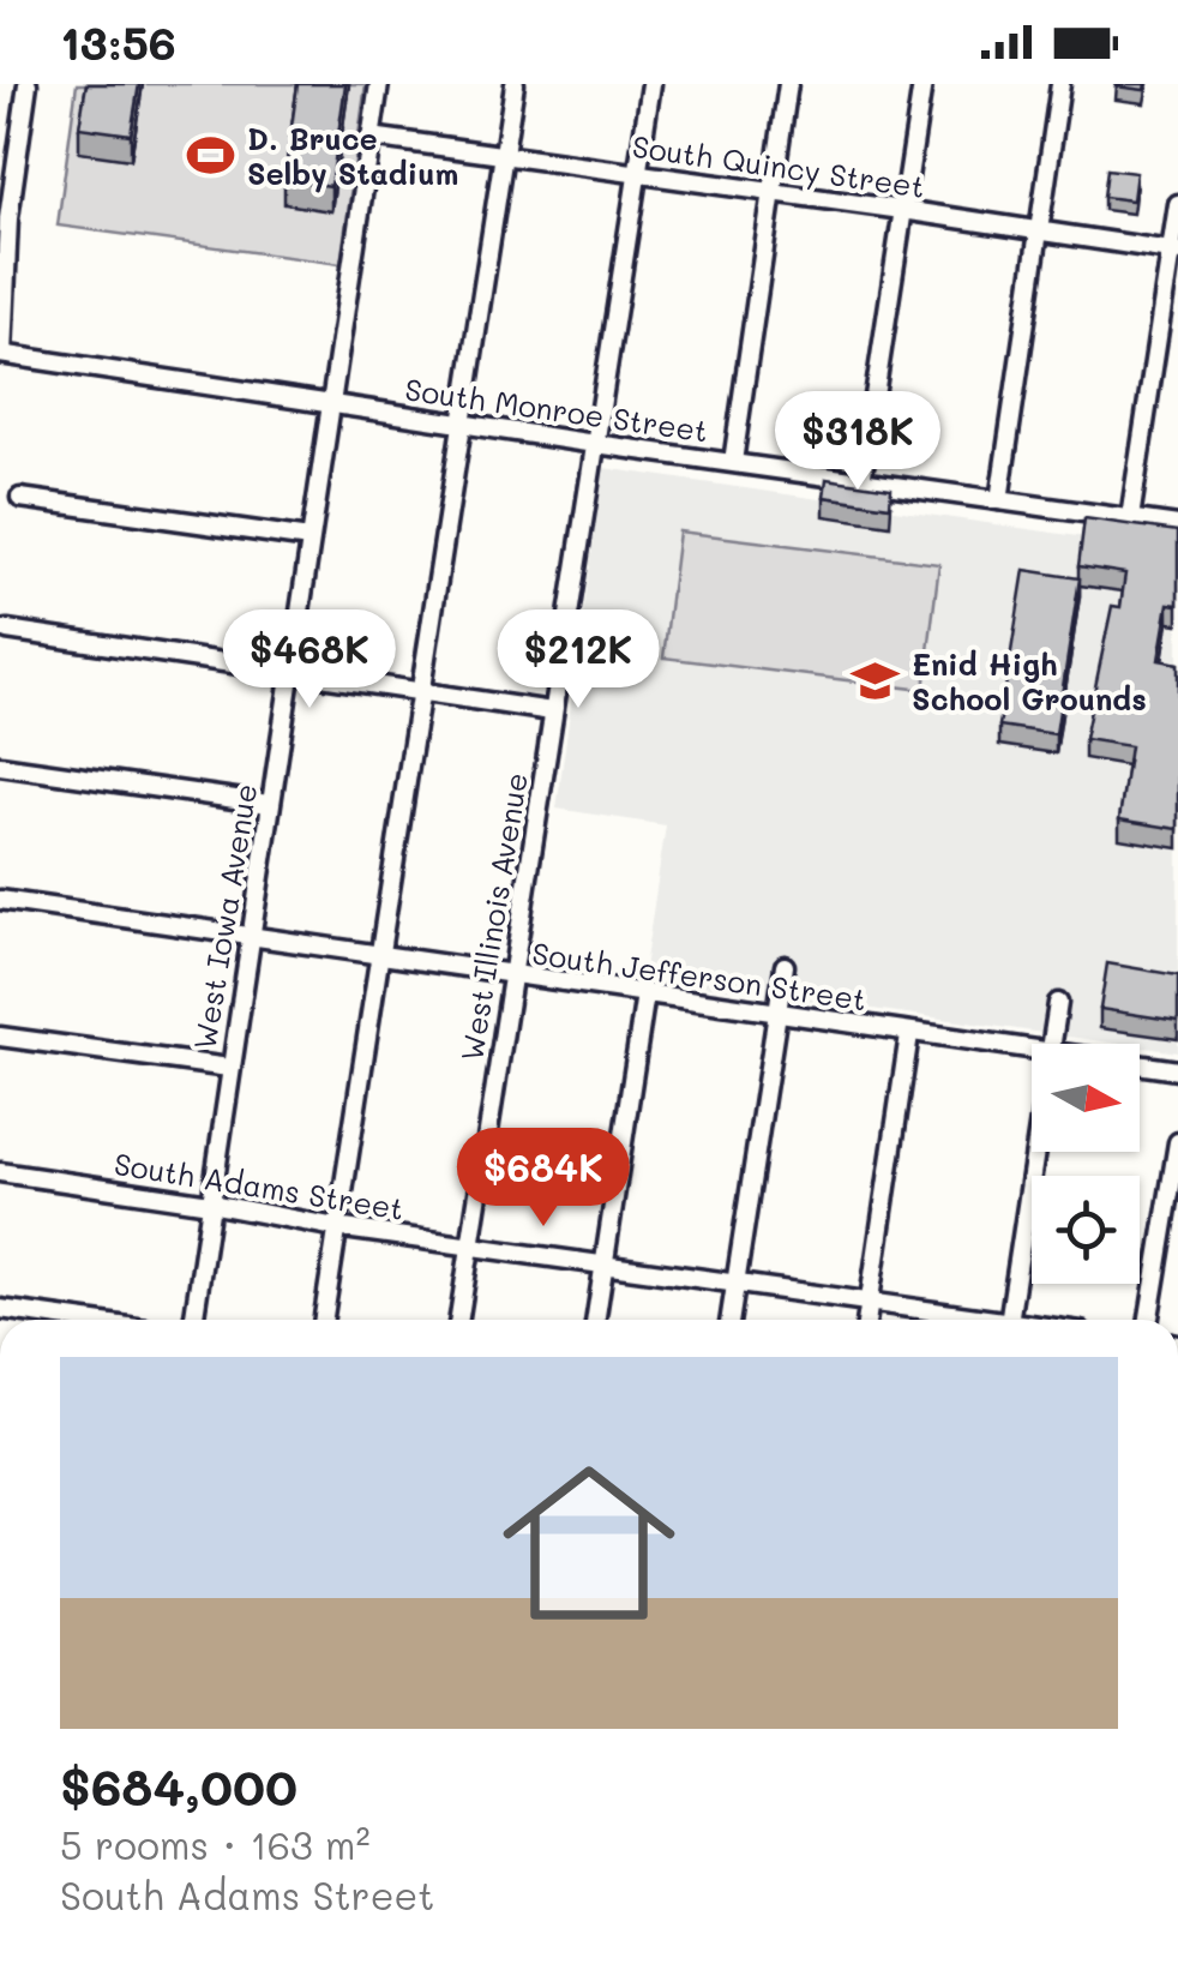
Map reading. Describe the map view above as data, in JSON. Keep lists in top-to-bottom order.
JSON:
{
  "streets": {
    "street": [
      "South Quincy Street",
      "South Monroe Street",
      "West Iowa Avenue",
      "West Illinois Avenue",
      "South Jefferson Street",
      "South Adams Street"
    ]
  },
  "crossings": [
    ["South Quincy Street", "West Iowa Avenue"],
    ["South Quincy Street", "West Illinois Avenue"],
    ["South Monroe Street", "West Iowa Avenue"],
    ["South Monroe Street", "West Illinois Avenue"],
    ["West Iowa Avenue", "South Jefferson Street"],
    ["West Iowa Avenue", "South Adams Street"],
    ["West Illinois Avenue", "South Jefferson Street"],
    ["West Illinois Avenue", "South Adams Street"]
  ],
  "places": {
    "sports": ["D. Bruce Selby Stadium"],
    "school or university": ["Enid High School Grounds"]
  },
  "north": "right",
  "page": {
    "status": "13:56",
    "price": [
      "$318K",
      "$468K",
      "$212K",
      "$684K"
    ],
    "list": [
      {
        "name": "$684,000",
        "note": "5 rooms · 163 m² · South Adams Street"
      }
    ]
  }
}
